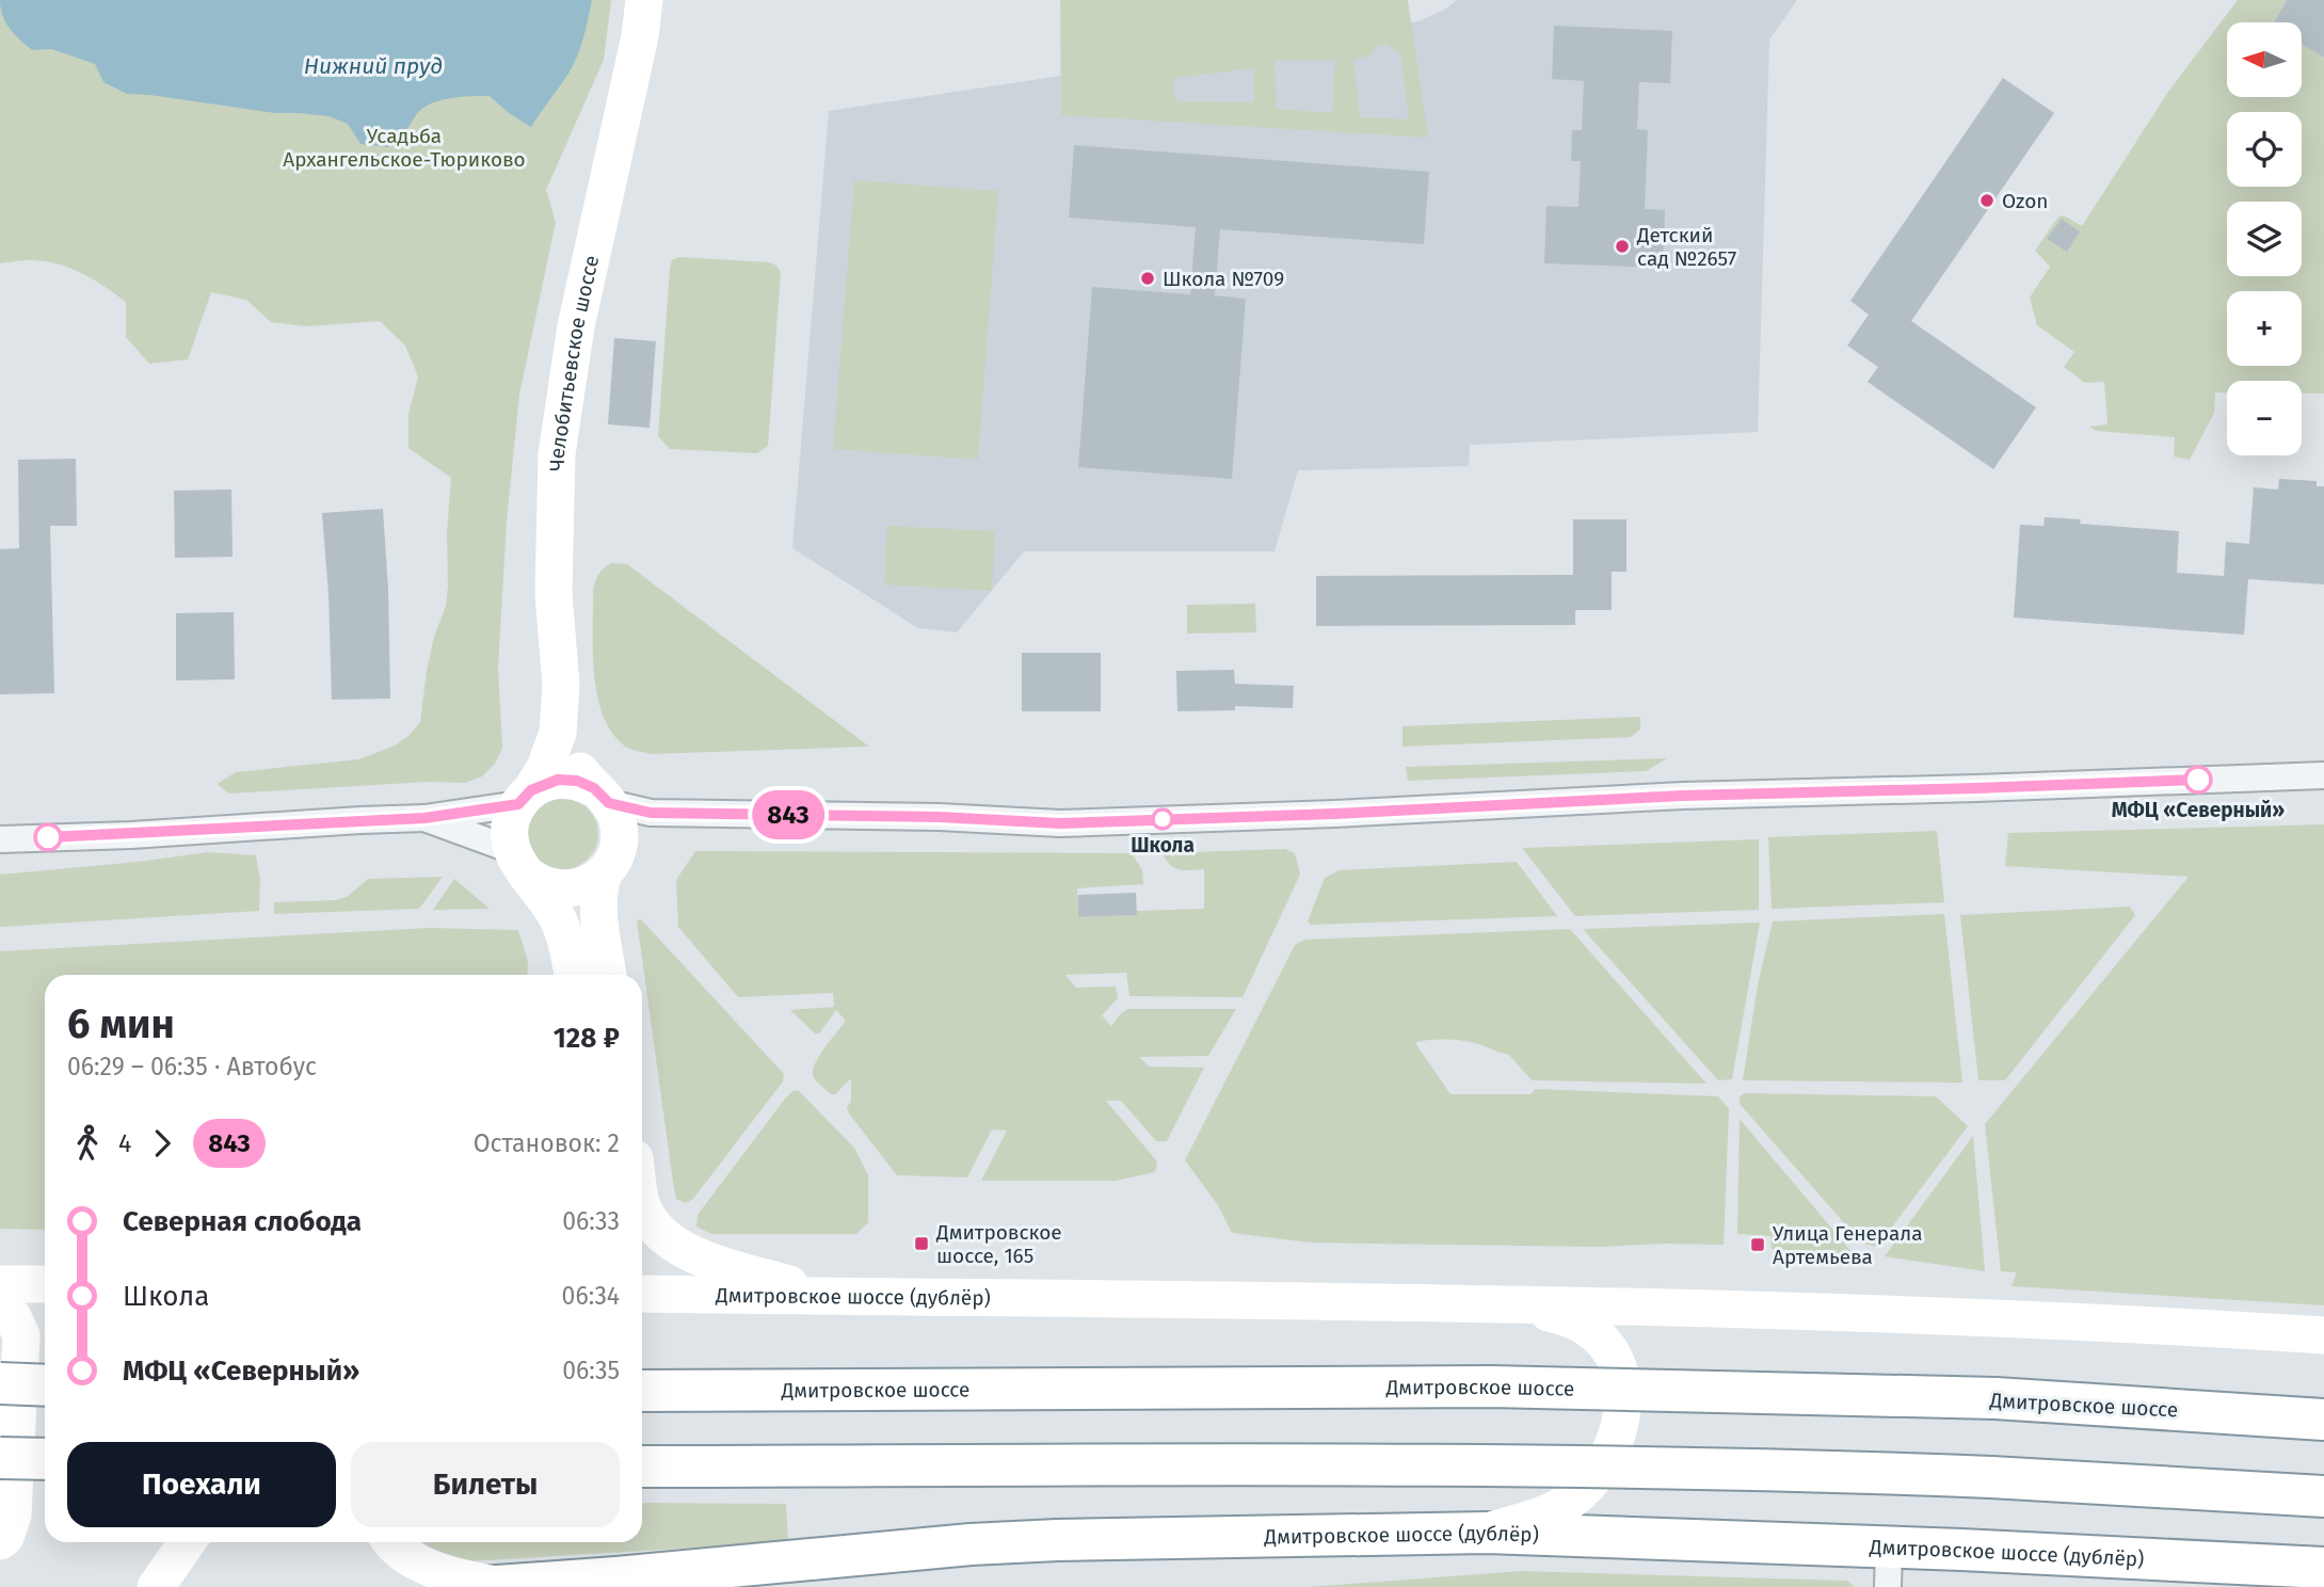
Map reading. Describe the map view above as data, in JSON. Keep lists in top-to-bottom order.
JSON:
{
  "streets": {
    "highway": ["Дмитровское шоссе (дублёр)", "Дмитровское шоссе"],
    "main road": ["Челобитьевское шоссе"]
  },
  "water": ["Нижний пруд"],
  "parks": ["Усадьба Архангельское-Тюриково"],
  "places": {
    "other": [
      "Ozon",
      "Детский сад №2657",
      "Школа №709",
      "МФЦ «Северный»",
      "Школа"
    ],
    "transit": ["Дмитровское шоссе, 165", "Улица Генерала Артемьева"]
  },
  "lines": ["bus line 843"],
  "north": "left",
  "page": {
    "on_map": "843",
    "map_buttons": ["+", "−"],
    "heading": ["6 мин", "06:29 – 06:35 · Автобус", "128 ₽"],
    "legs": ["4", "843", "Остановок: 2"],
    "list": [
      {
        "name": "Северная слобода",
        "value": "06:33"
      },
      {
        "name": "Школа",
        "value": "06:34"
      },
      {
        "name": "МФЦ «Северный»",
        "value": "06:35"
      }
    ],
    "buttons": ["Поехали", "Билеты"]
  }
}
